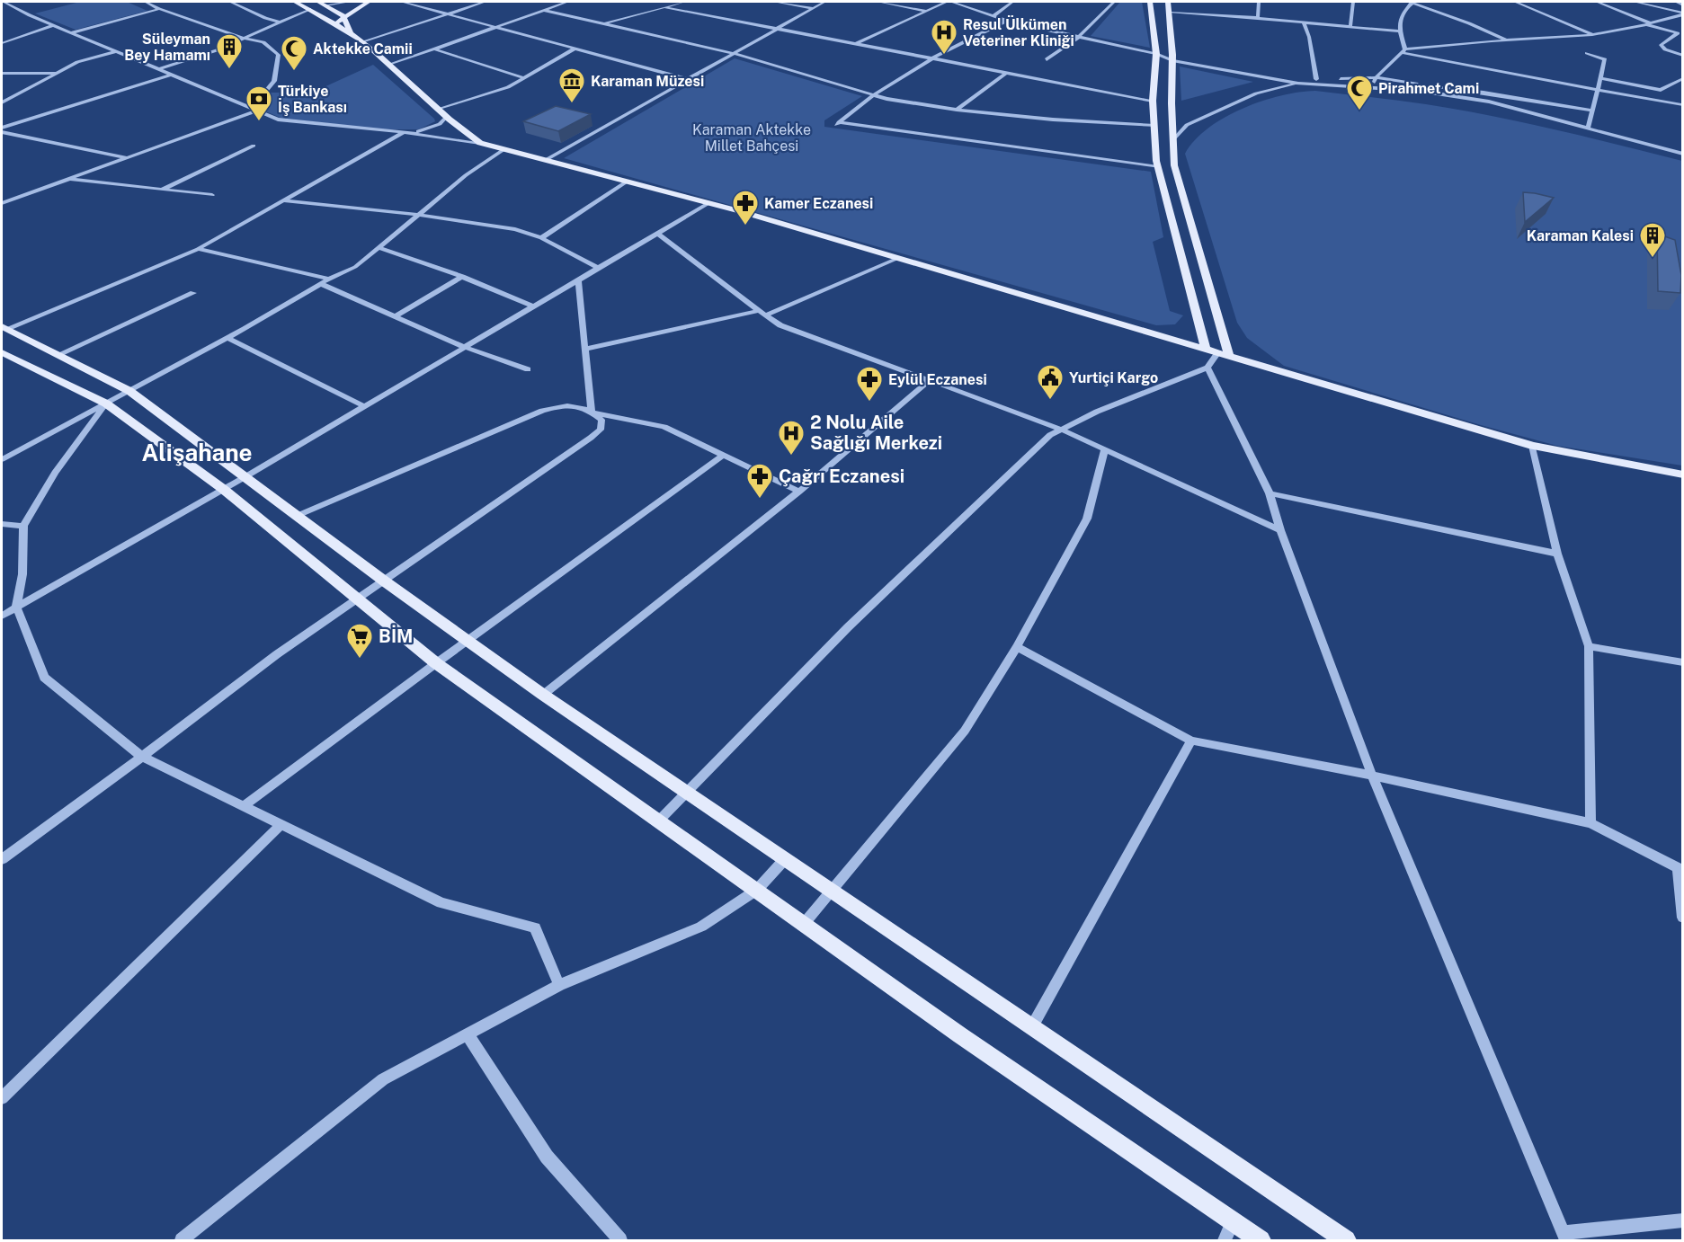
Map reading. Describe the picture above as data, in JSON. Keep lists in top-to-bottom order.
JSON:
{
  "districts": ["Alişahane"],
  "parks": ["Karaman Aktekke Millet Bahçesi"],
  "places": {
    "hospital": ["Resul Ülkümen Veteriner Kliniği", "2 Nolu Aile Sağlığı Merkezi"],
    "building": ["Süleyman Bey Hamamı", "Karaman Kalesi"],
    "mosque": ["Aktekke Camii", "Pirahmet Cami"],
    "museum": ["Karaman Müzesi"],
    "bank": ["Türkiye İş Bankası"],
    "pharmacy": ["Kamer Eczanesi", "Eylül Eczanesi", "Çağrı Eczanesi"],
    "public building": ["Yurtiçi Kargo"],
    "supermarket": ["BİM"]
  }
}
